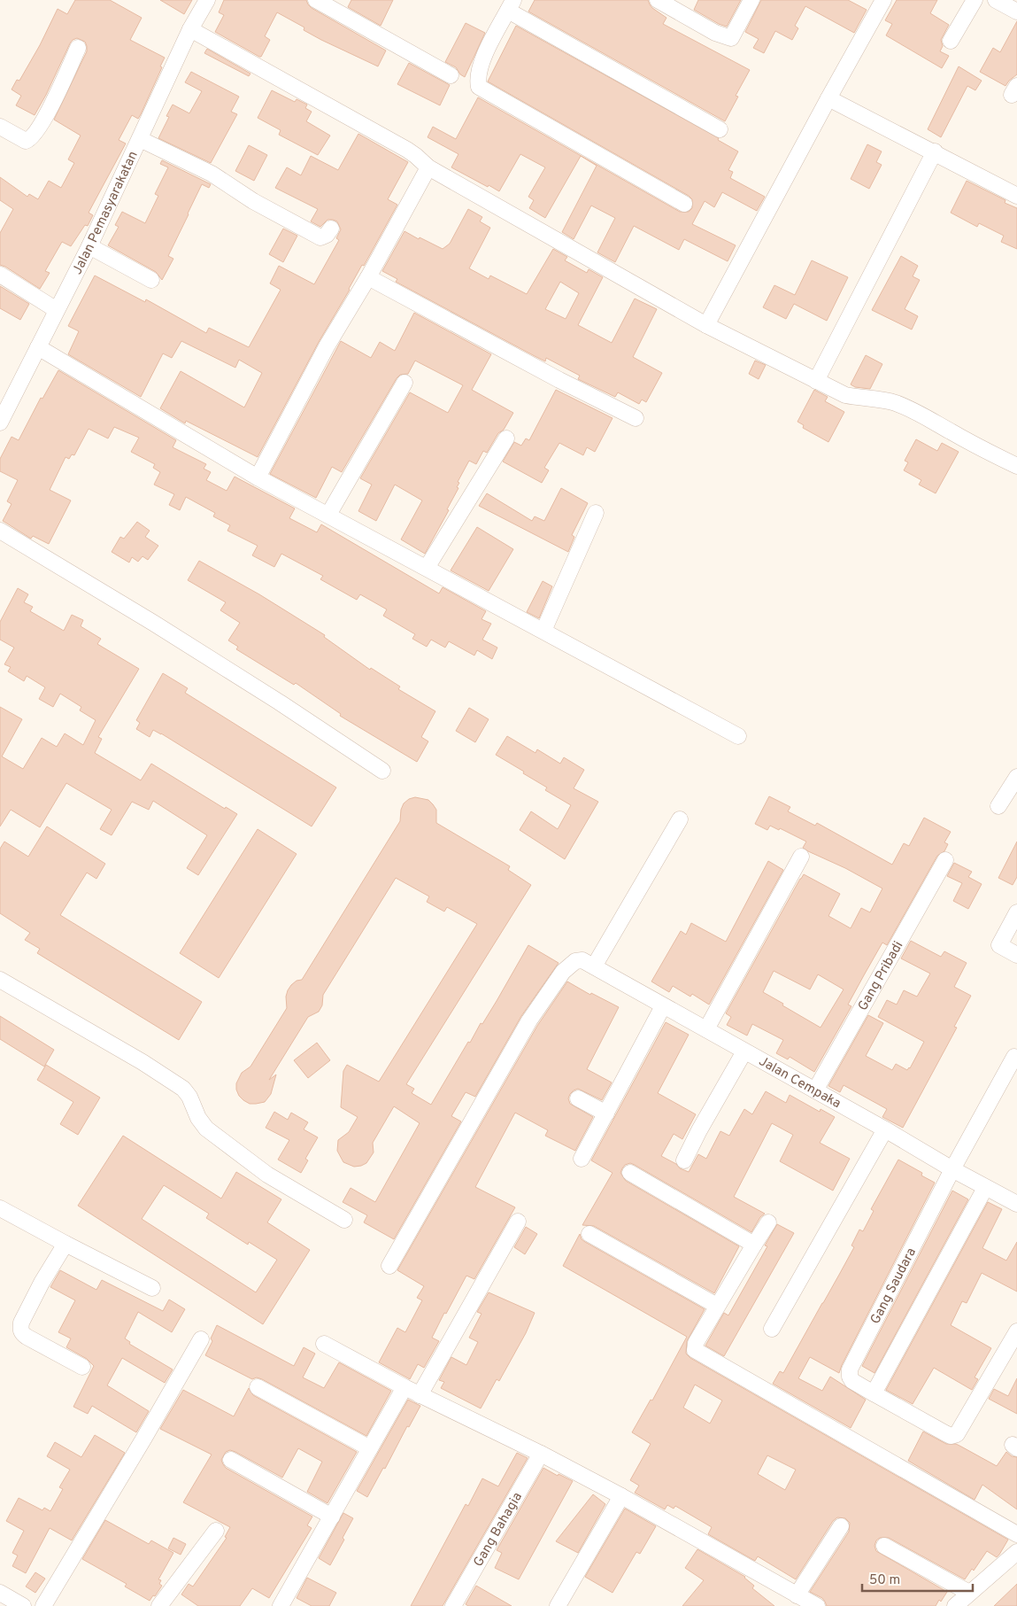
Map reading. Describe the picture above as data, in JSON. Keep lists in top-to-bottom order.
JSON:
{
  "streets": {
    "street": [
      "Jalan Pemasyarakatan",
      "Gang Pribadi",
      "Jalan Cempaka",
      "Gang Saudara",
      "Gang Bahagia"
    ]
  },
  "crossings": [
    ["Gang Pribadi", "Jalan Cempaka"],
    ["Jalan Cempaka", "Gang Saudara"]
  ],
  "scale_bar": "50 m"
}
